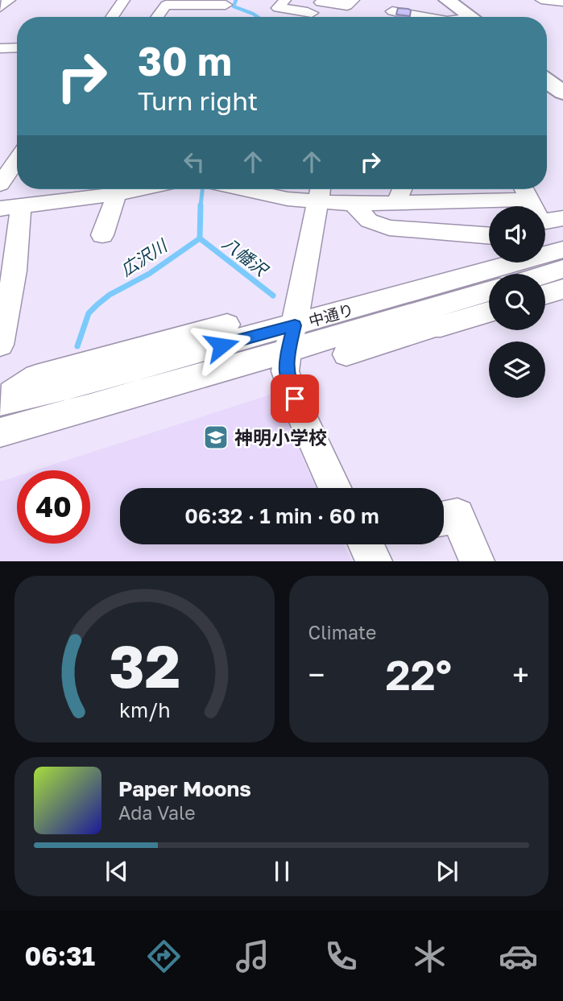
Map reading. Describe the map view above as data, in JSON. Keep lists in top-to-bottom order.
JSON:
{
  "streets": {
    "street": ["中通り"]
  },
  "water": ["八幡沢", "広沢川"],
  "places": {
    "school or university": ["神明小学校"]
  },
  "page": {
    "turn": ["30 m", "Turn right"],
    "limit": "40",
    "trip": "06:32 · 1 min · 60 m",
    "tile": "Climate",
    "heat": ["−", "22°", "+"],
    "song": ["Paper Moons", "Ada Vale"],
    "tabs": "06:31",
    "gauge": ["32", "km/h"]
  }
}
